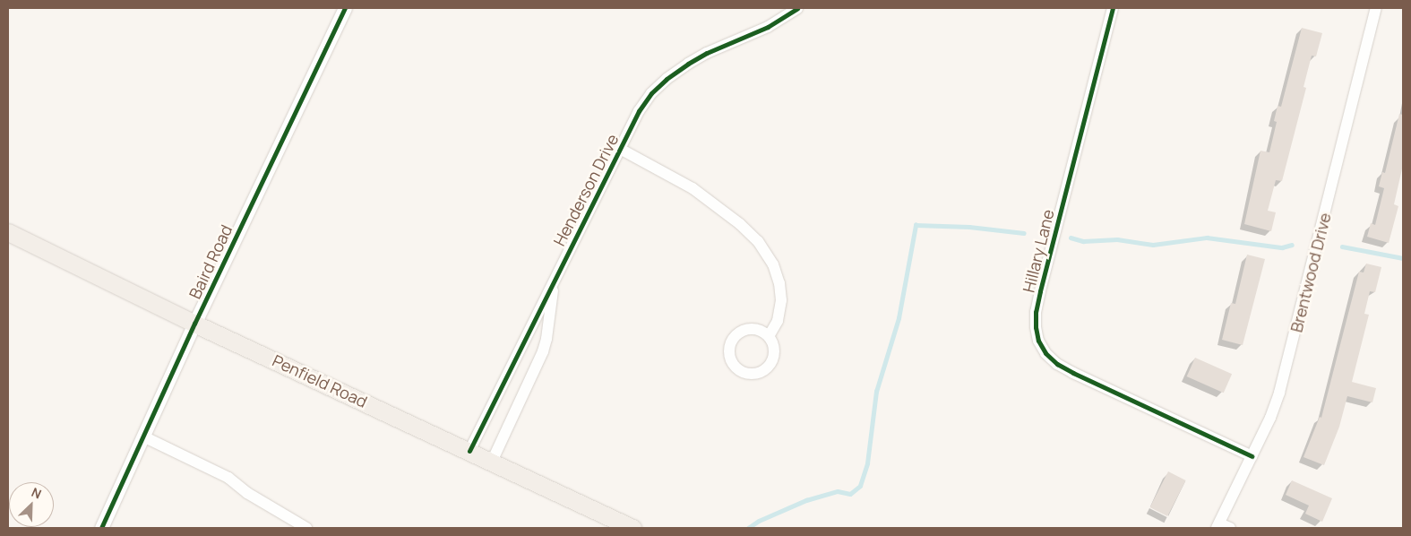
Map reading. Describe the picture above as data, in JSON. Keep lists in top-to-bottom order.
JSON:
{
  "streets": {
    "main road": ["Penfield Road"],
    "street": [
      "Henderson Drive",
      "Hillary Lane",
      "Baird Road",
      "Brentwood Drive"
    ]
  },
  "crossings": [
    ["Henderson Drive", "Penfield Road"],
    ["Hillary Lane", "Brentwood Drive"],
    ["Baird Road", "Penfield Road"]
  ],
  "north": "top right"
}
